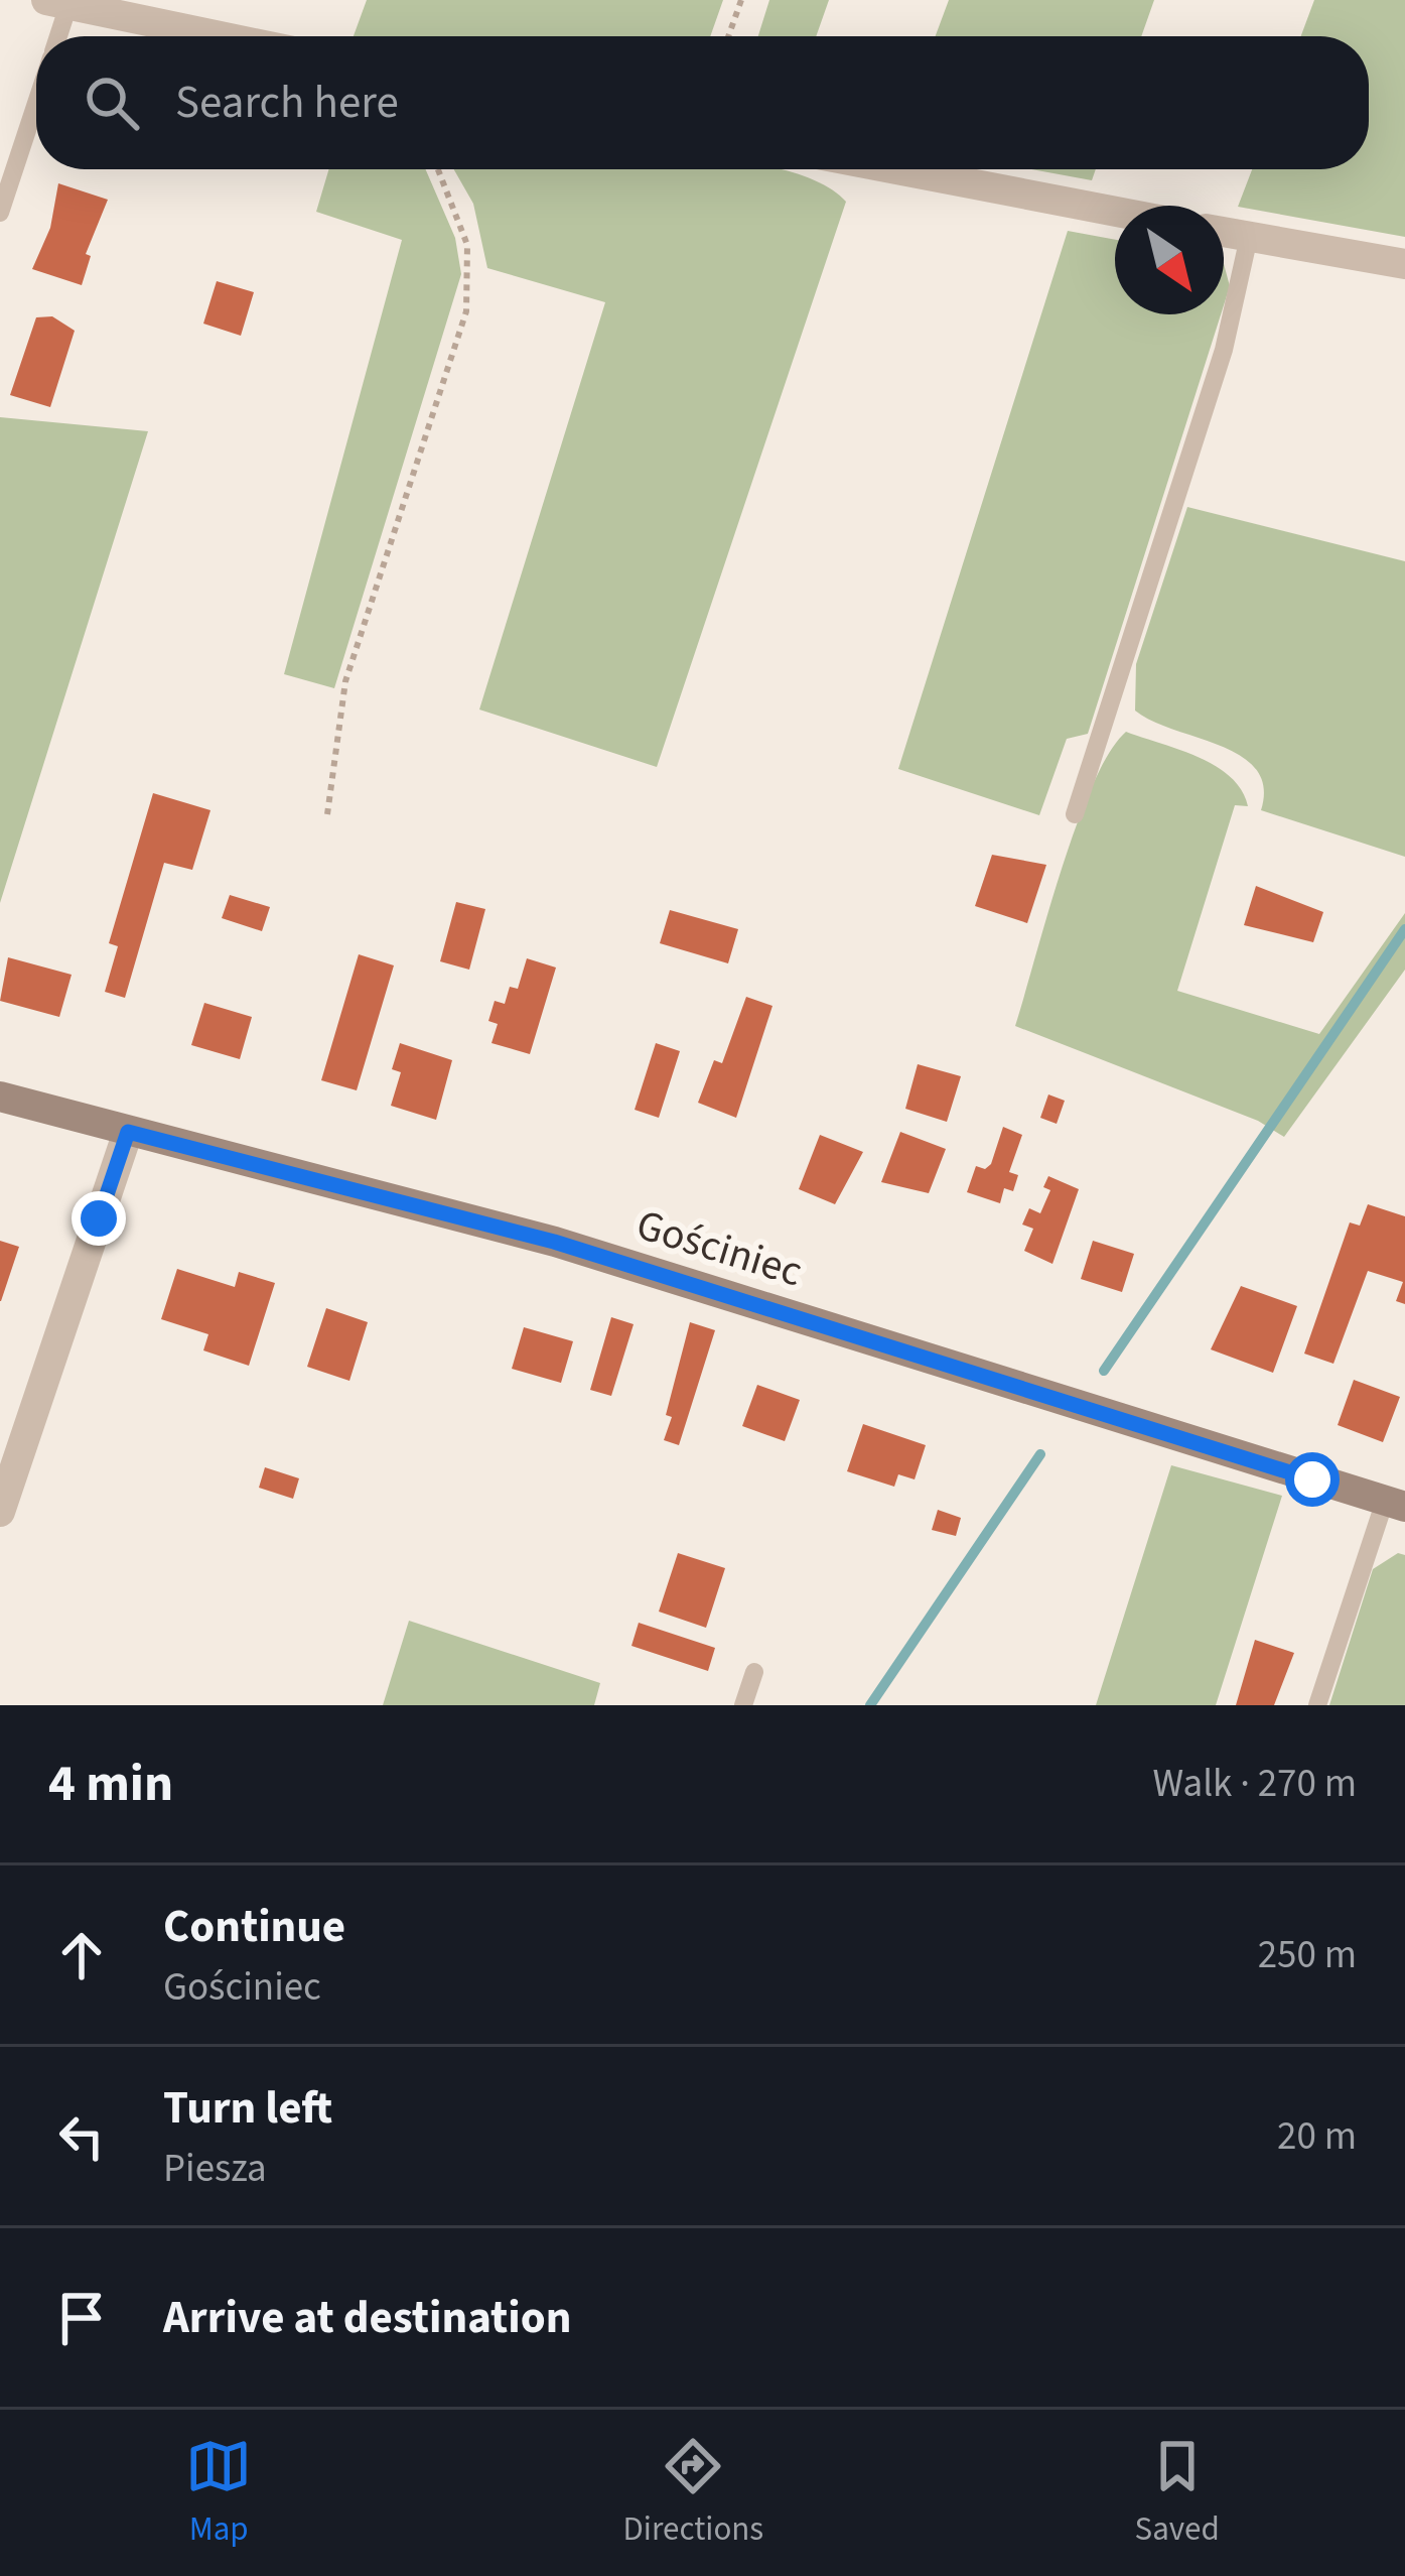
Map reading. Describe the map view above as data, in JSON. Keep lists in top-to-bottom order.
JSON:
{
  "streets": {
    "street": ["Gościniec"]
  },
  "north": "bottom right",
  "page": {
    "search": "Search here",
    "heading": ["4 min", "Walk · 270 m"],
    "list": [
      ["Continue", "Gościniec", "250 m"],
      ["Turn left", "Piesza", "20 m"],
      "Arrive at destination"
    ],
    "nav": ["Map", "Directions", "Saved"]
  }
}
